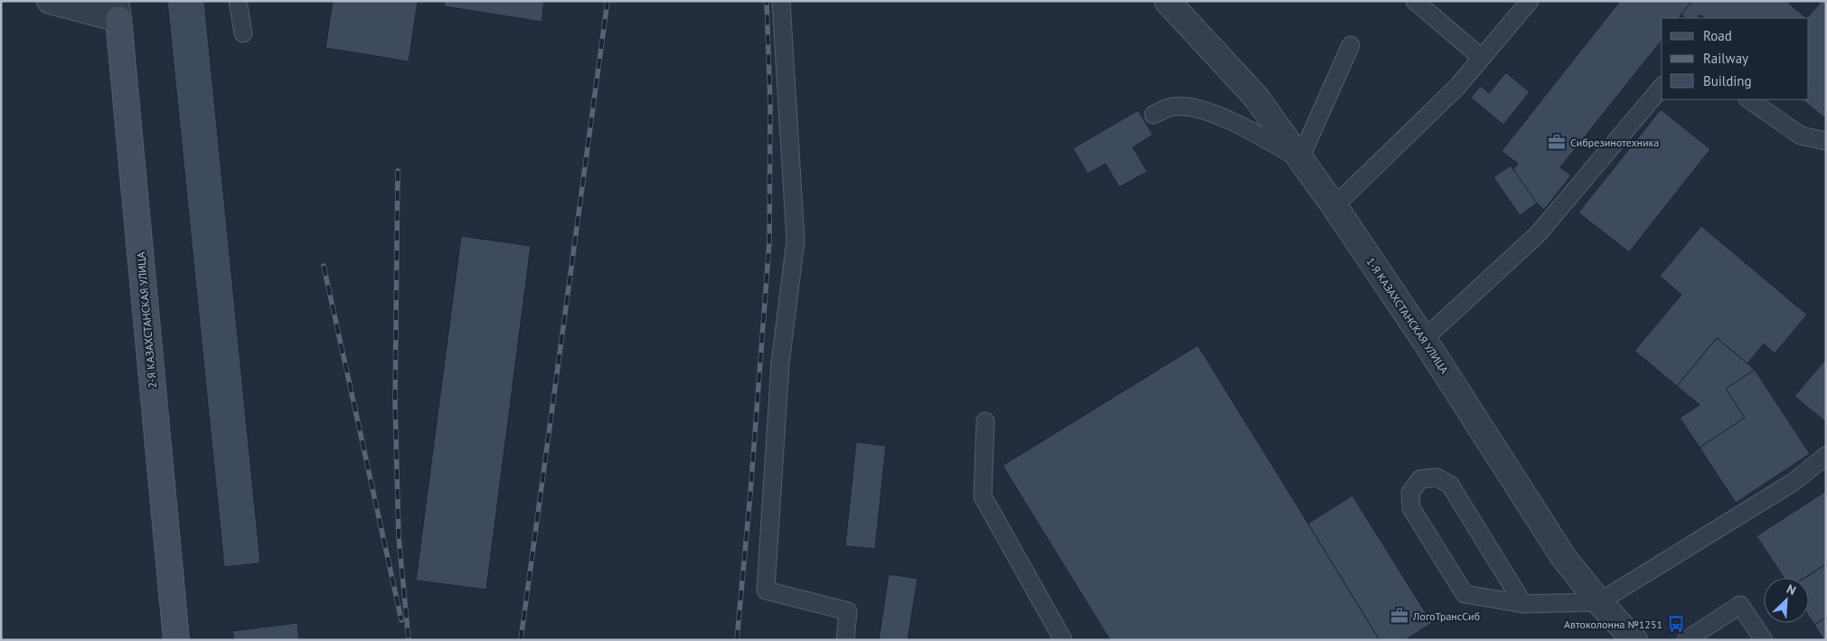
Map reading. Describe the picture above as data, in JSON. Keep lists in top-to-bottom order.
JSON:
{
  "streets": {
    "street": ["1-Я КАЗАХСТАНСКАЯ УЛИЦА", "2-Я КАЗАХСТАНСКАЯ УЛИЦА"]
  },
  "places": {
    "office": ["Сибрезинотехника", "ЛогоТрансСиб"],
    "bus stop": ["Автоколонна №1251"]
  },
  "legend": ["Road", "Railway", "Building"],
  "north": "top right"
}
